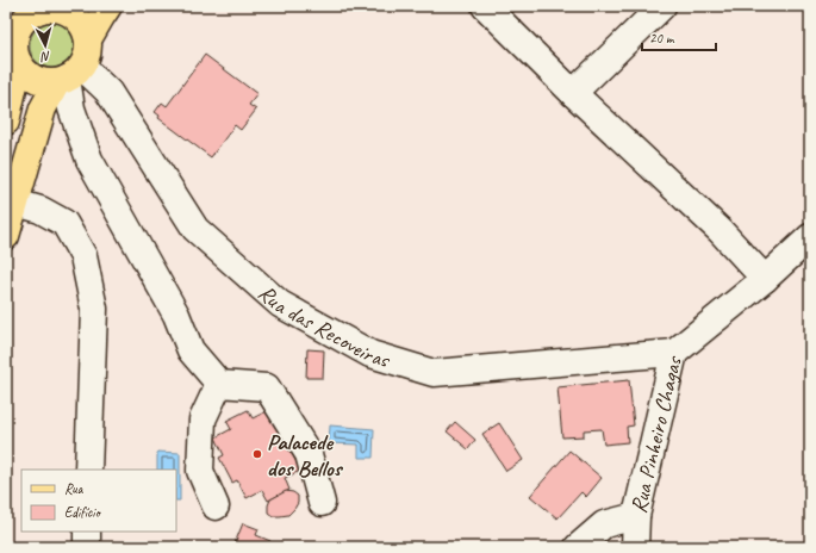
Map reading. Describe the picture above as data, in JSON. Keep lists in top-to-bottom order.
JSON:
{
  "streets": {
    "street": ["Rua das Recoveiras", "Rua Pinheiro Chagas"]
  },
  "crossings": [
    ["Rua das Recoveiras", "Rua Pinheiro Chagas"]
  ],
  "places": ["Palacede dos Bellos"],
  "legend": ["Rua", "Edifício"],
  "scale_bar": "20 m",
  "north": "bottom"
}
